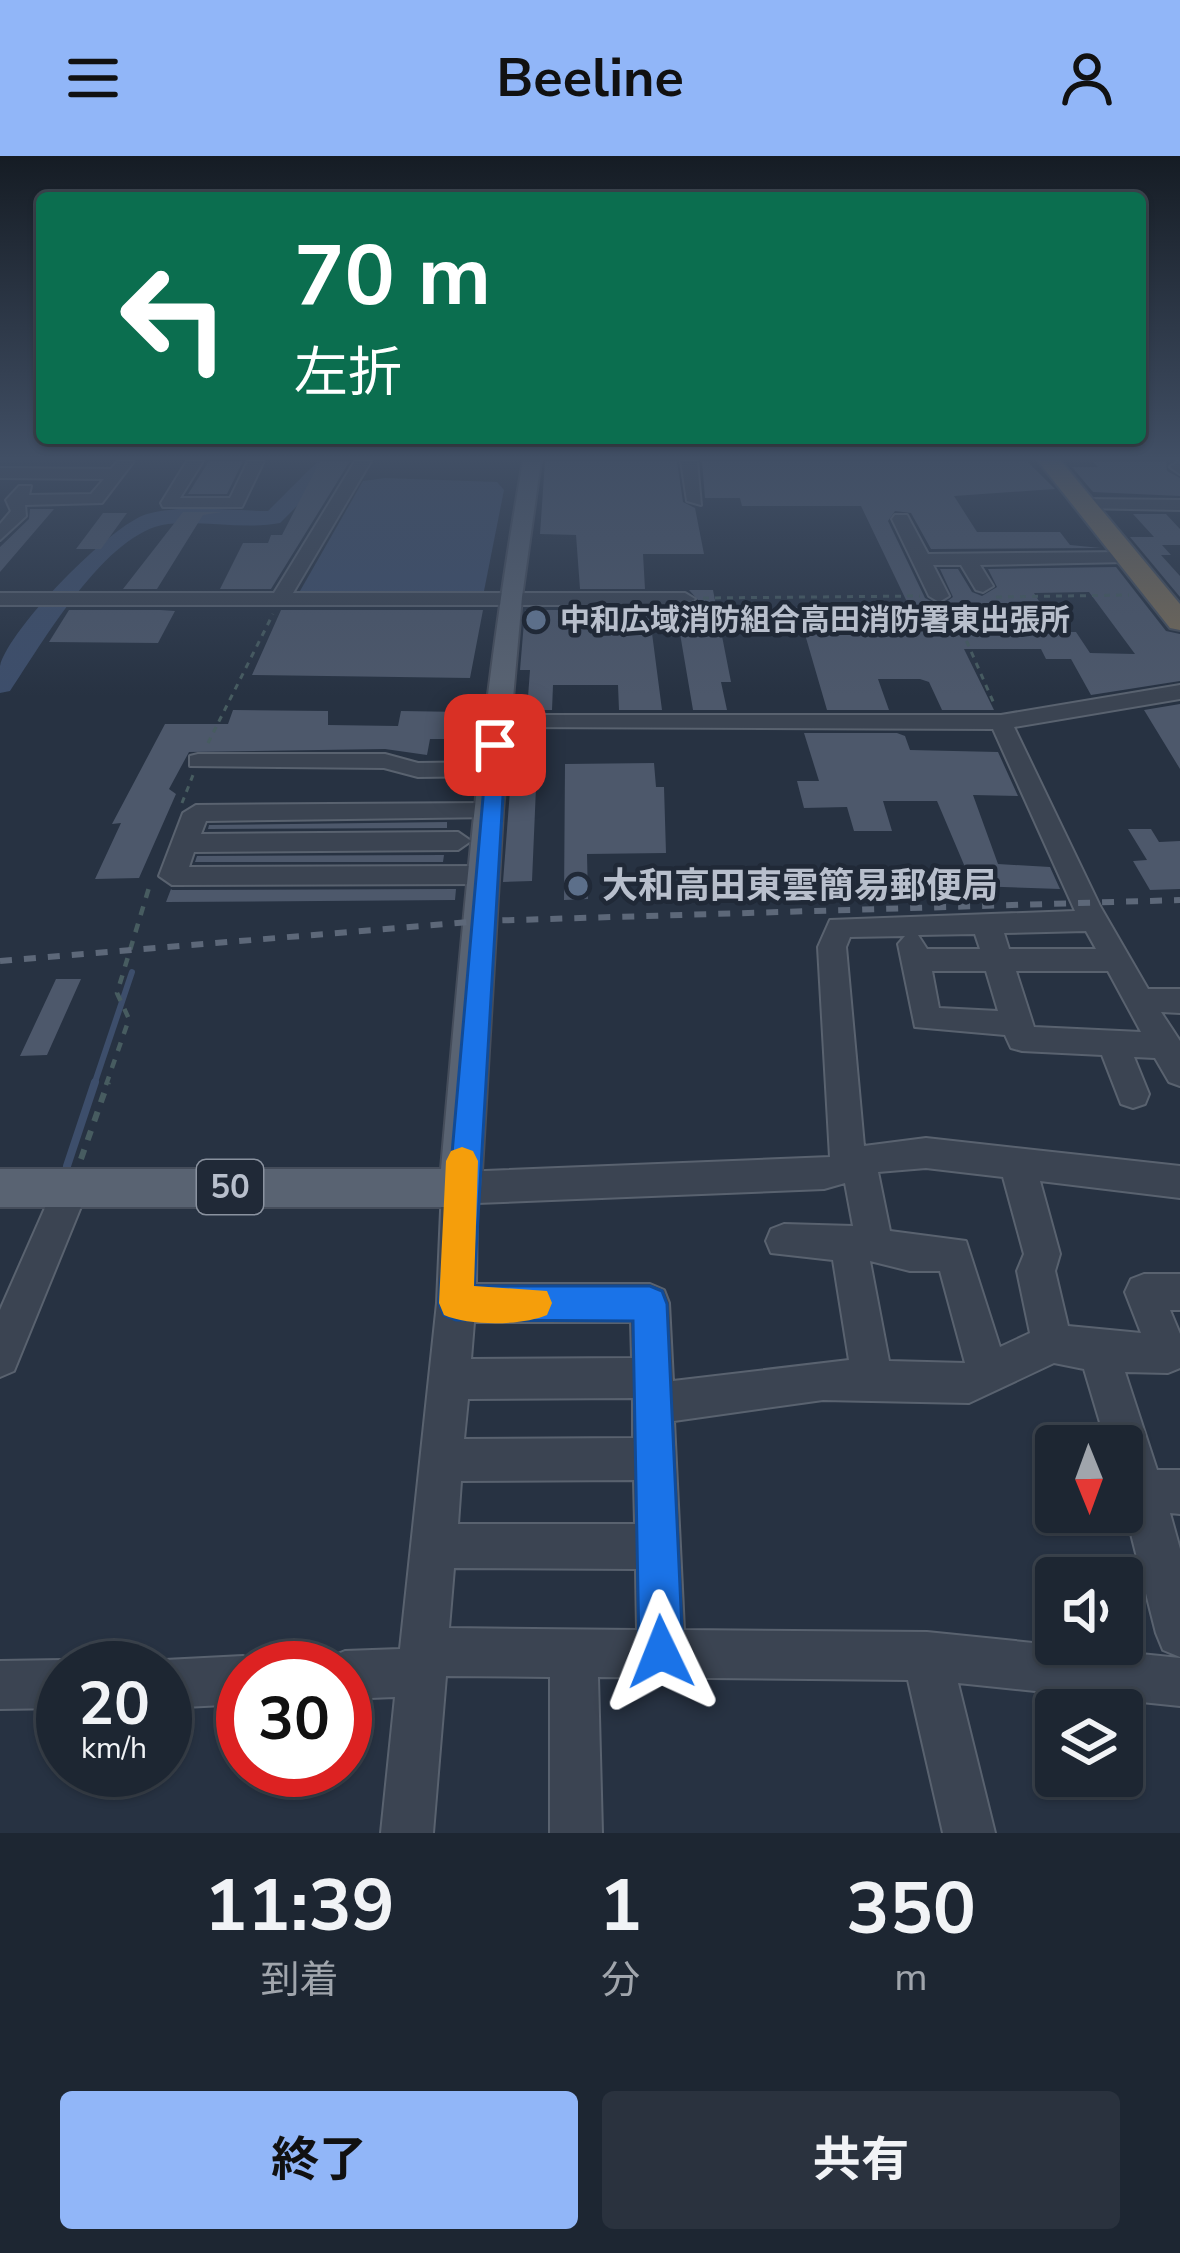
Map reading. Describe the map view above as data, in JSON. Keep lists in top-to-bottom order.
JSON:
{
  "streets": {
    "main road": ["50"]
  },
  "places": ["中和広域消防組合高田消防署東出張所", "大和高田東雲簡易郵便局"],
  "north": "bottom",
  "page": {
    "header": "Beeline",
    "turn": ["70 m", "左折"],
    "speed": "20 km/h",
    "limit": "30",
    "eta": [
      "11:39",
      "到着",
      "1",
      "分",
      "350",
      "m"
    ],
    "buttons": ["終了", "共有"]
  }
}
